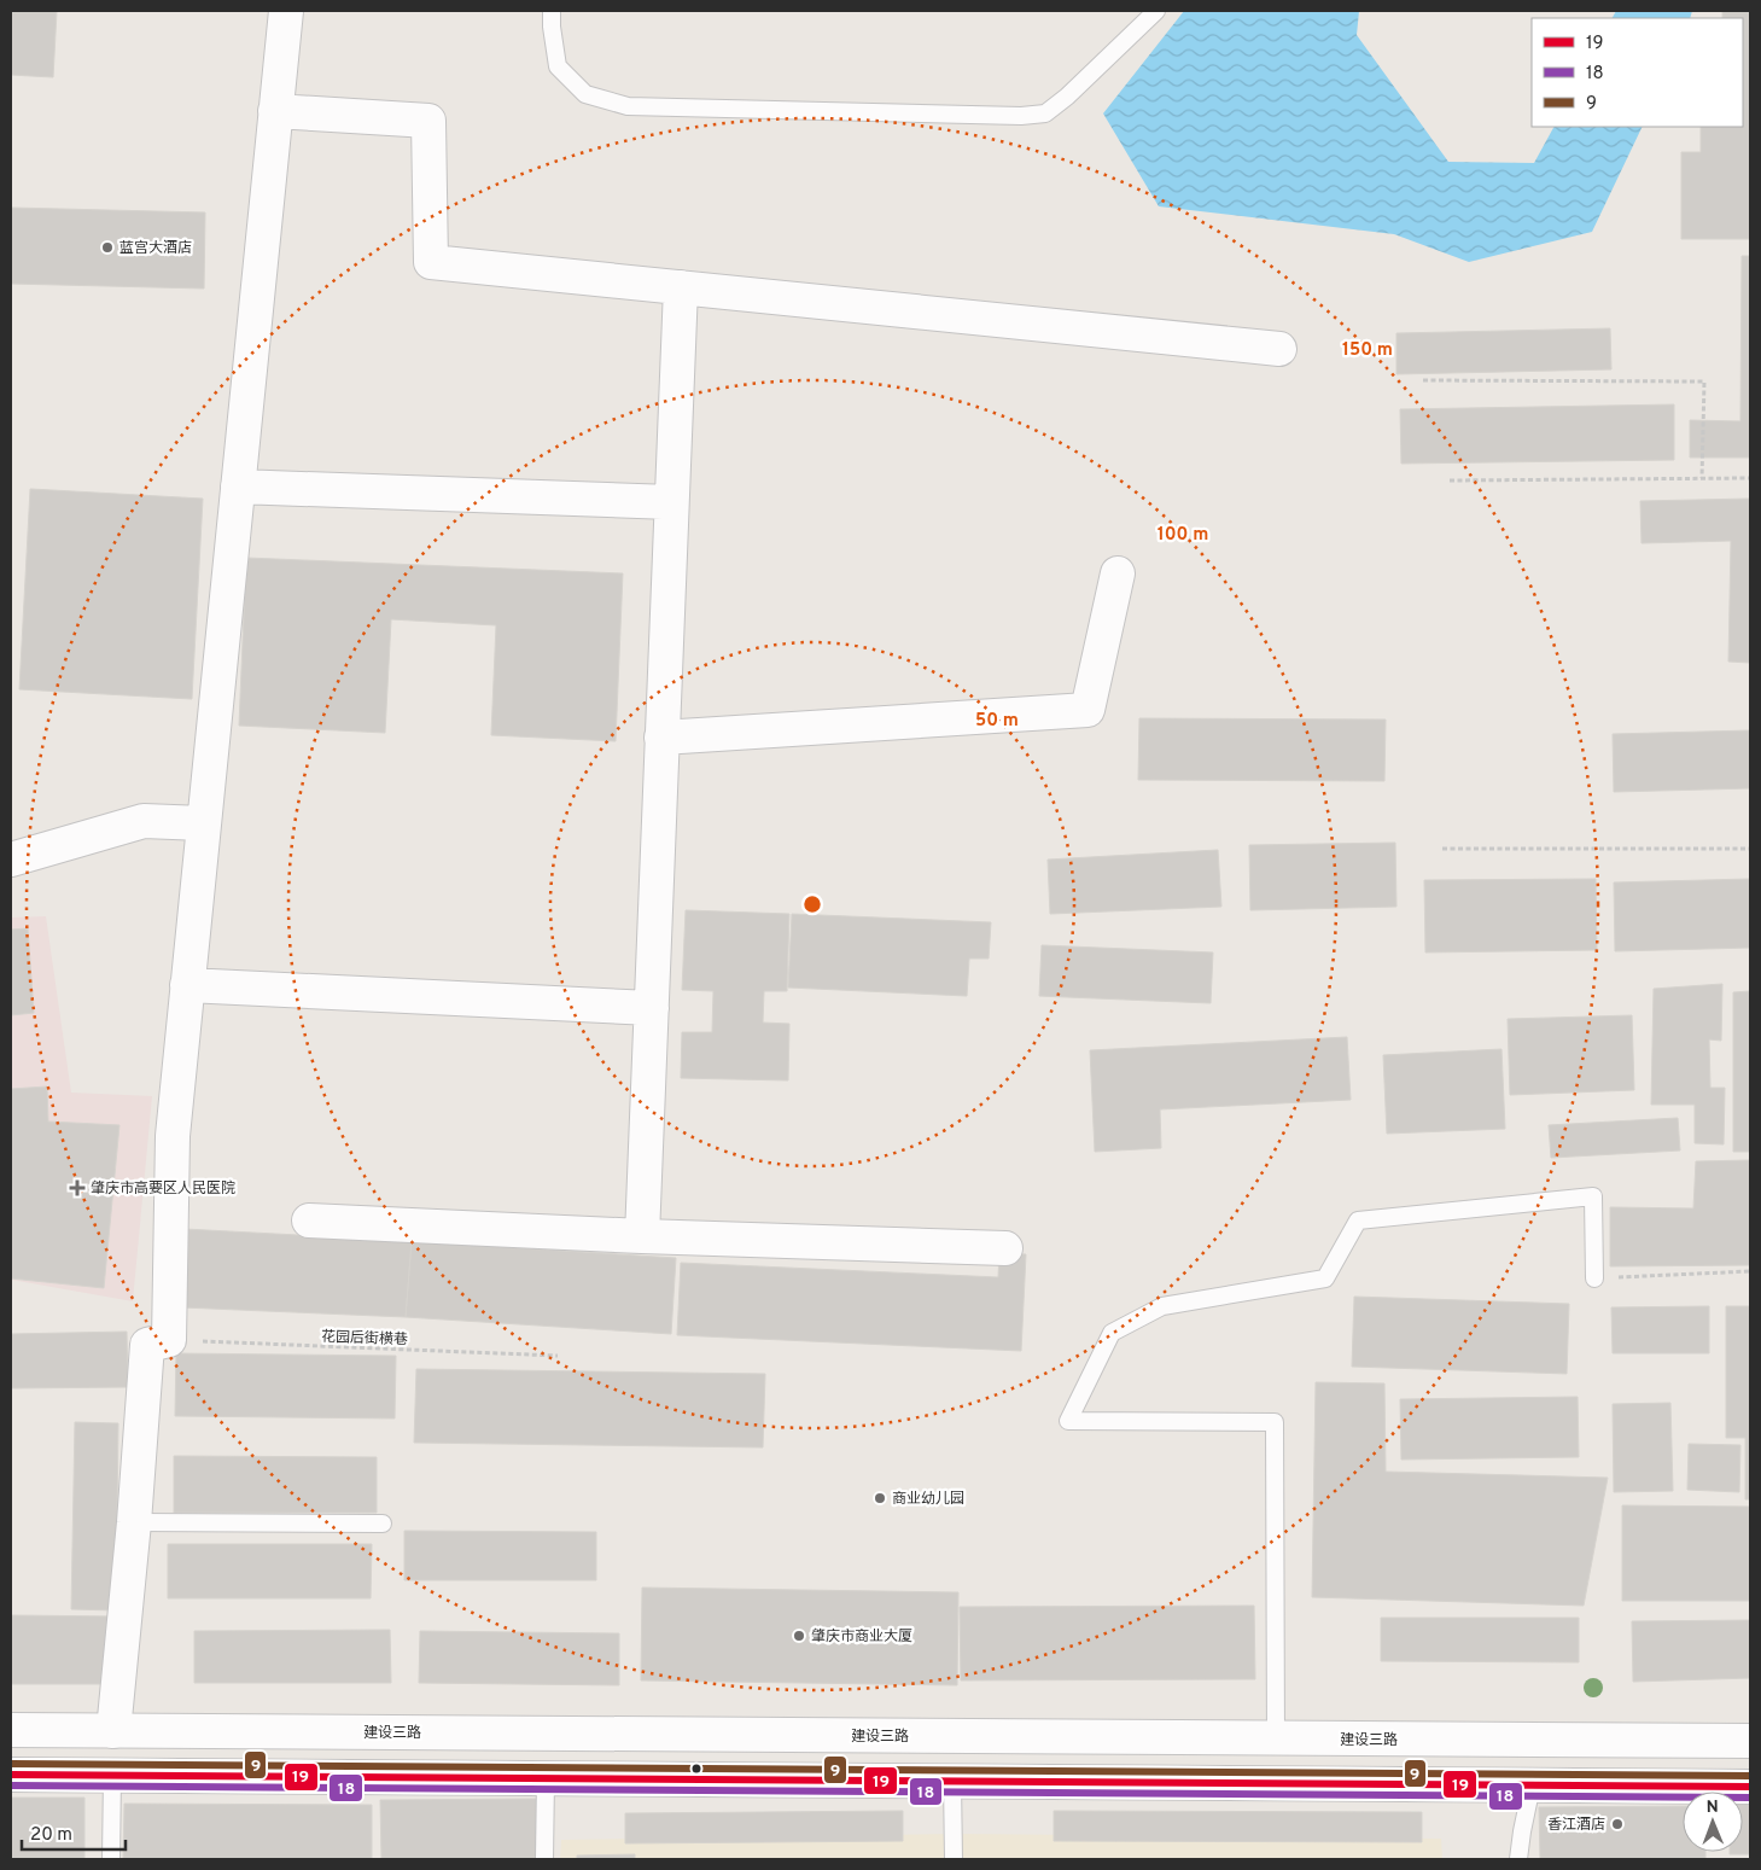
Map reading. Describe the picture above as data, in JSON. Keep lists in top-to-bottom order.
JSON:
{
  "streets": {
    "street": ["建设三路"],
    "path": ["花园后街横巷"]
  },
  "places": {
    "other": [
      "蓝宫大酒店",
      "商业幼儿园",
      "肇庆市商业大厦",
      "香江酒店"
    ],
    "health": ["肇庆市高要区人民医院"]
  },
  "lines": ["transit line 9", "transit line 19", "transit line 18"],
  "legend": ["19", "18", "9"],
  "scale_bar": "20 m",
  "north": "top",
  "rings": ["150 m", "100 m", "50 m"]
}
